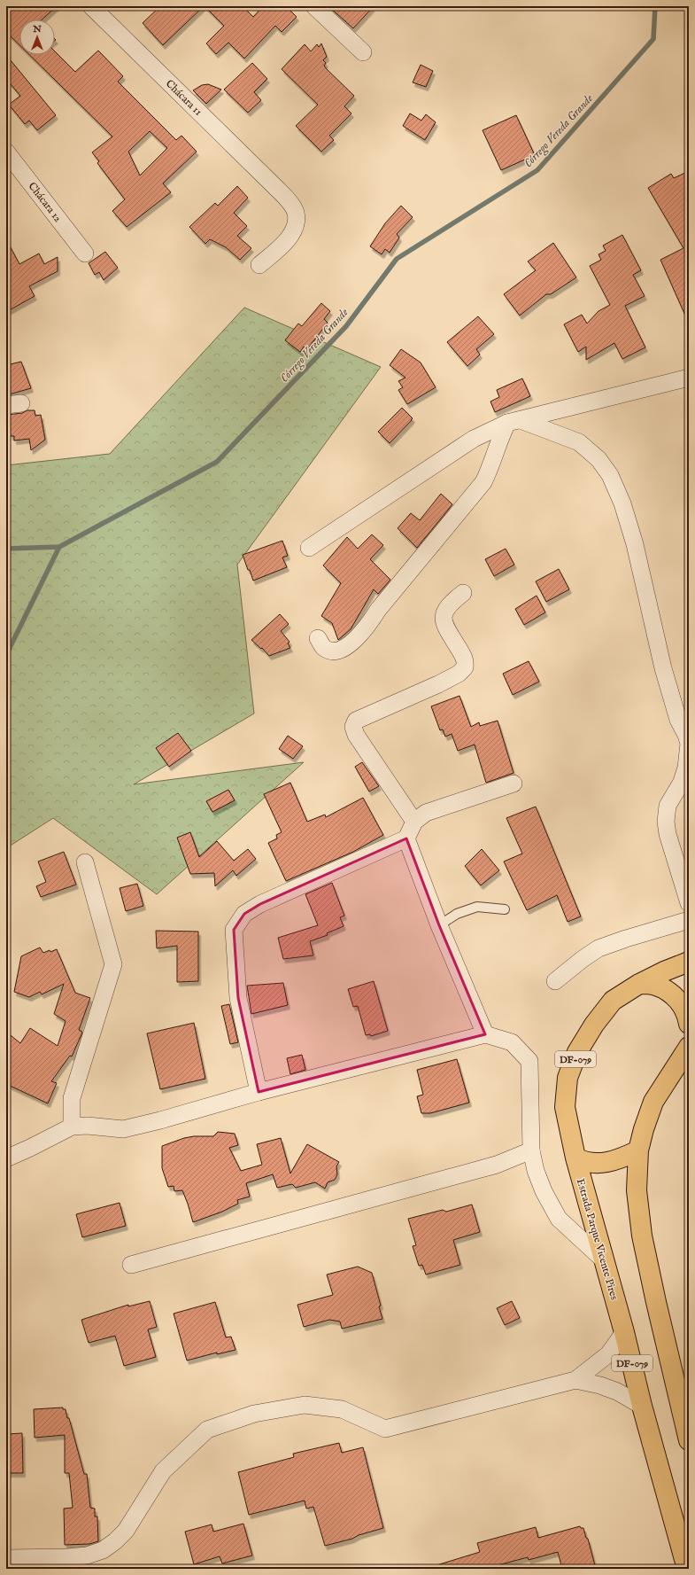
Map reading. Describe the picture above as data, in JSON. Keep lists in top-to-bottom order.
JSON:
{
  "streets": {
    "main road": ["DF-079", "Estrada Parque Vicente Pires"],
    "street": ["Chácara 11", "Chácara 12"]
  },
  "water": ["Córrego Vereda Grande"],
  "north": "top"
}
